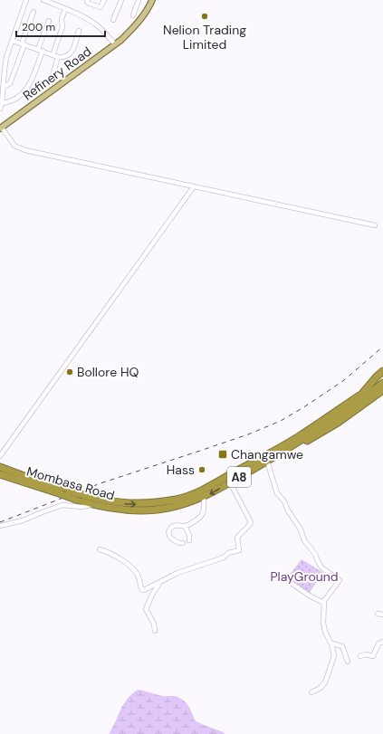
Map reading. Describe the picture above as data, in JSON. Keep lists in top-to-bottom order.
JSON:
{
  "streets": {
    "highway": ["A8", "Mombasa Road"],
    "main road": ["Refinery Road"]
  },
  "parks": ["PlayGround"],
  "places": {
    "other": ["Nelion Trading Limited", "Bollore HQ", "Hass"],
    "transit": ["Changamwe"]
  },
  "scale_bar": "200 m"
}
